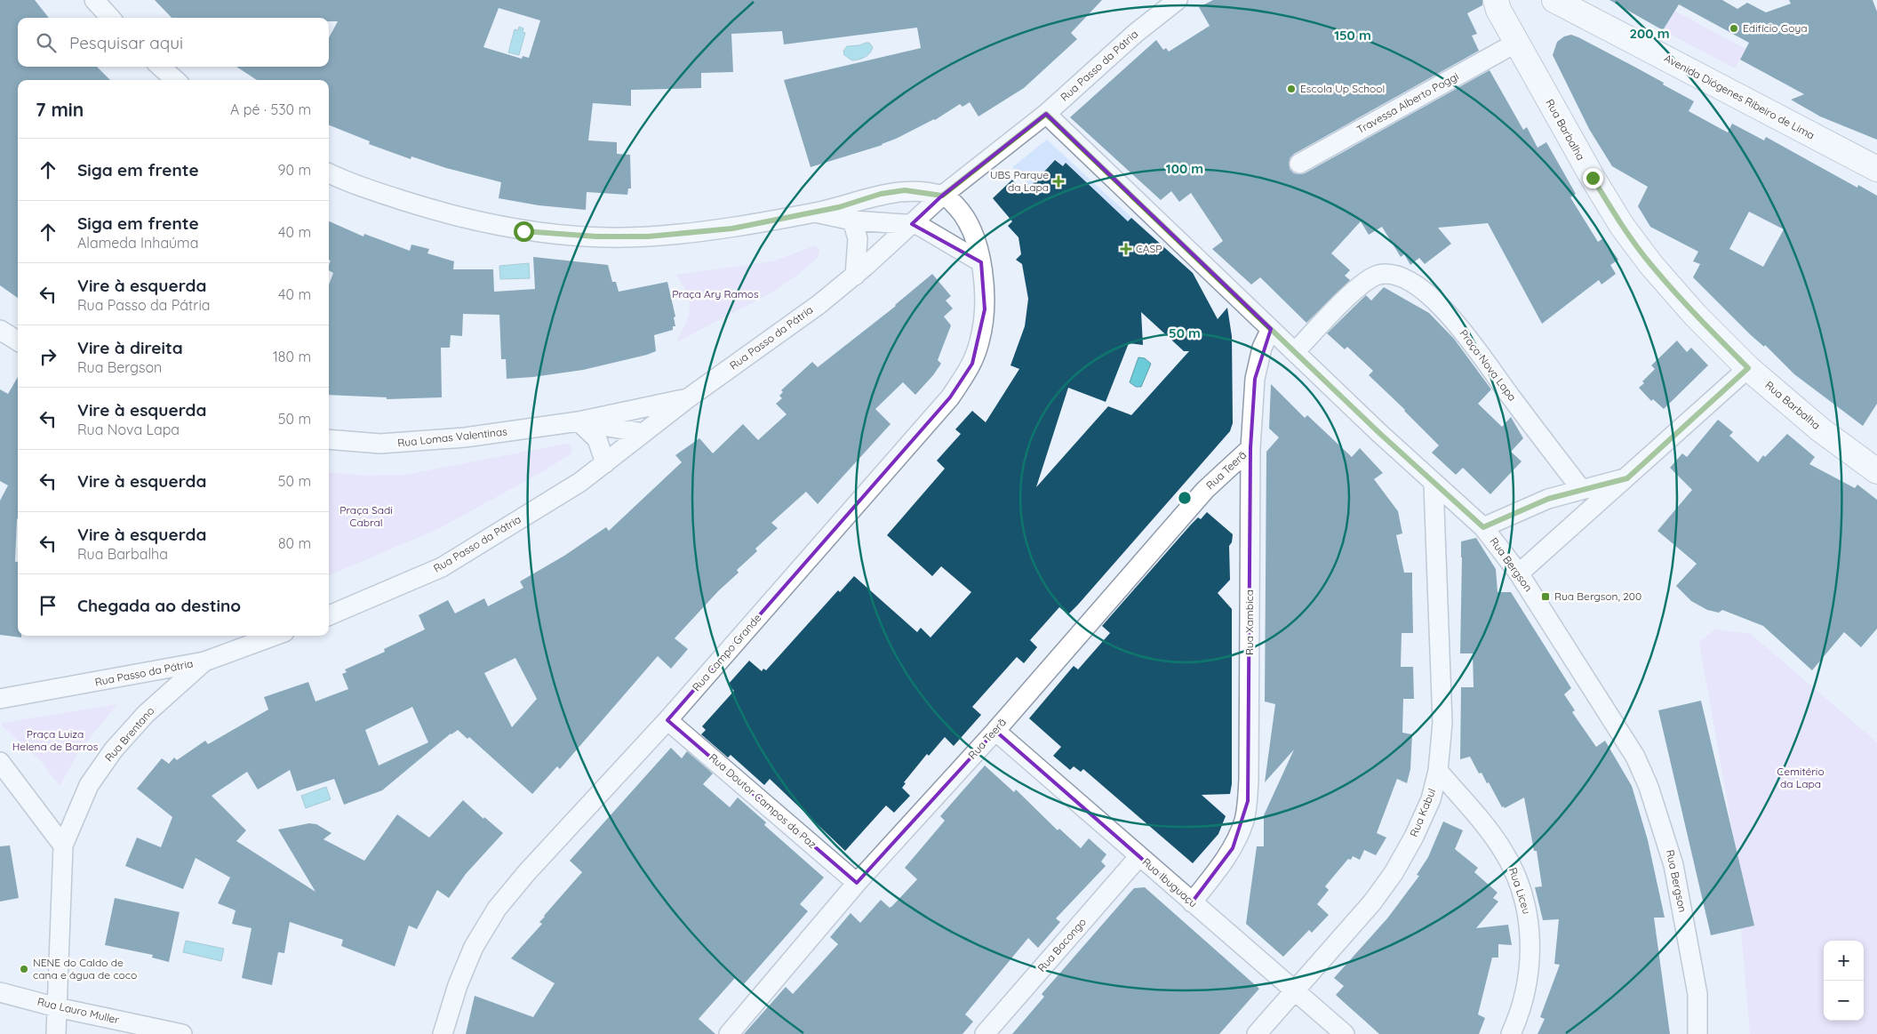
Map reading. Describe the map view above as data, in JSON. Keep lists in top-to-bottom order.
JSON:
{
  "streets": {
    "main road": ["Avenida Diógenes Ribeiro de Lima", "Rua Barbalha"],
    "street": [
      "Rua Passo da Pátria",
      "Travessa Alberto Poggi",
      "Praça Nova Lapa",
      "Rua Lomas Valentinas",
      "Rua Teerã",
      "Rua Bergson",
      "Rua Xambica",
      "Rua Campo Grande",
      "Rua Brentano",
      "Rua Doutor Campos da Paz",
      "Rua Kabul",
      "Rua Ibuguaçu",
      "Rua Liceu",
      "Rua Bacongo",
      "Rua Lauro Muller"
    ]
  },
  "crossings": [
    ["Rua Passo da Pátria", "Rua Lomas Valentinas"],
    ["Rua Passo da Pátria", "Rua Bergson"],
    ["Rua Passo da Pátria", "Rua Campo Grande"],
    ["Rua Passo da Pátria", "Rua Brentano"],
    ["Travessa Alberto Poggi", "Rua Barbalha"],
    ["Praça Nova Lapa", "Rua Bergson"],
    ["Rua Teerã", "Rua Xambica"],
    ["Rua Teerã", "Rua Doutor Campos da Paz"],
    ["Rua Teerã", "Rua Ibuguaçu"],
    ["Rua Bergson", "Rua Xambica"],
    ["Rua Bergson", "Rua Kabul"],
    ["Rua Xambica", "Rua Ibuguaçu"],
    ["Rua Campo Grande", "Rua Doutor Campos da Paz"],
    ["Rua Brentano", "Rua Lauro Muller"],
    ["Rua Kabul", "Rua Ibuguaçu"],
    ["Rua Kabul", "Rua Liceu"],
    ["Rua Ibuguaçu", "Rua Bacongo"]
  ],
  "parks": [
    "Praça Ary Ramos",
    "Praça Sadi Cabral",
    "Praça Luiza Helena de Barros",
    "Cemitério da Lapa"
  ],
  "places": {
    "other": ["Edifício Goya", "Escola Up School", "NENE do Caldo de cana e água de coco"],
    "health": ["UBS Parque da Lapa", "CASP"],
    "transit": ["Rua Bergson, 200"]
  },
  "page": {
    "search": "Pesquisar aqui",
    "heading": ["7 min", "A pé · 530 m"],
    "list": [
      ["Siga em frente", "90 m"],
      ["Siga em frente", "Alameda Inhaúma", "40 m"],
      ["Vire à esquerda", "Rua Passo da Pátria", "40 m"],
      ["Vire à direita", "Rua Bergson", "180 m"],
      ["Vire à esquerda", "Rua Nova Lapa", "50 m"],
      ["Vire à esquerda", "50 m"],
      ["Vire à esquerda", "Rua Barbalha", "80 m"],
      "Chegada ao destino"
    ],
    "map_buttons": ["+", "−"]
  },
  "rings": [
    "200 m",
    "150 m",
    "100 m",
    "50 m"
  ]
}
